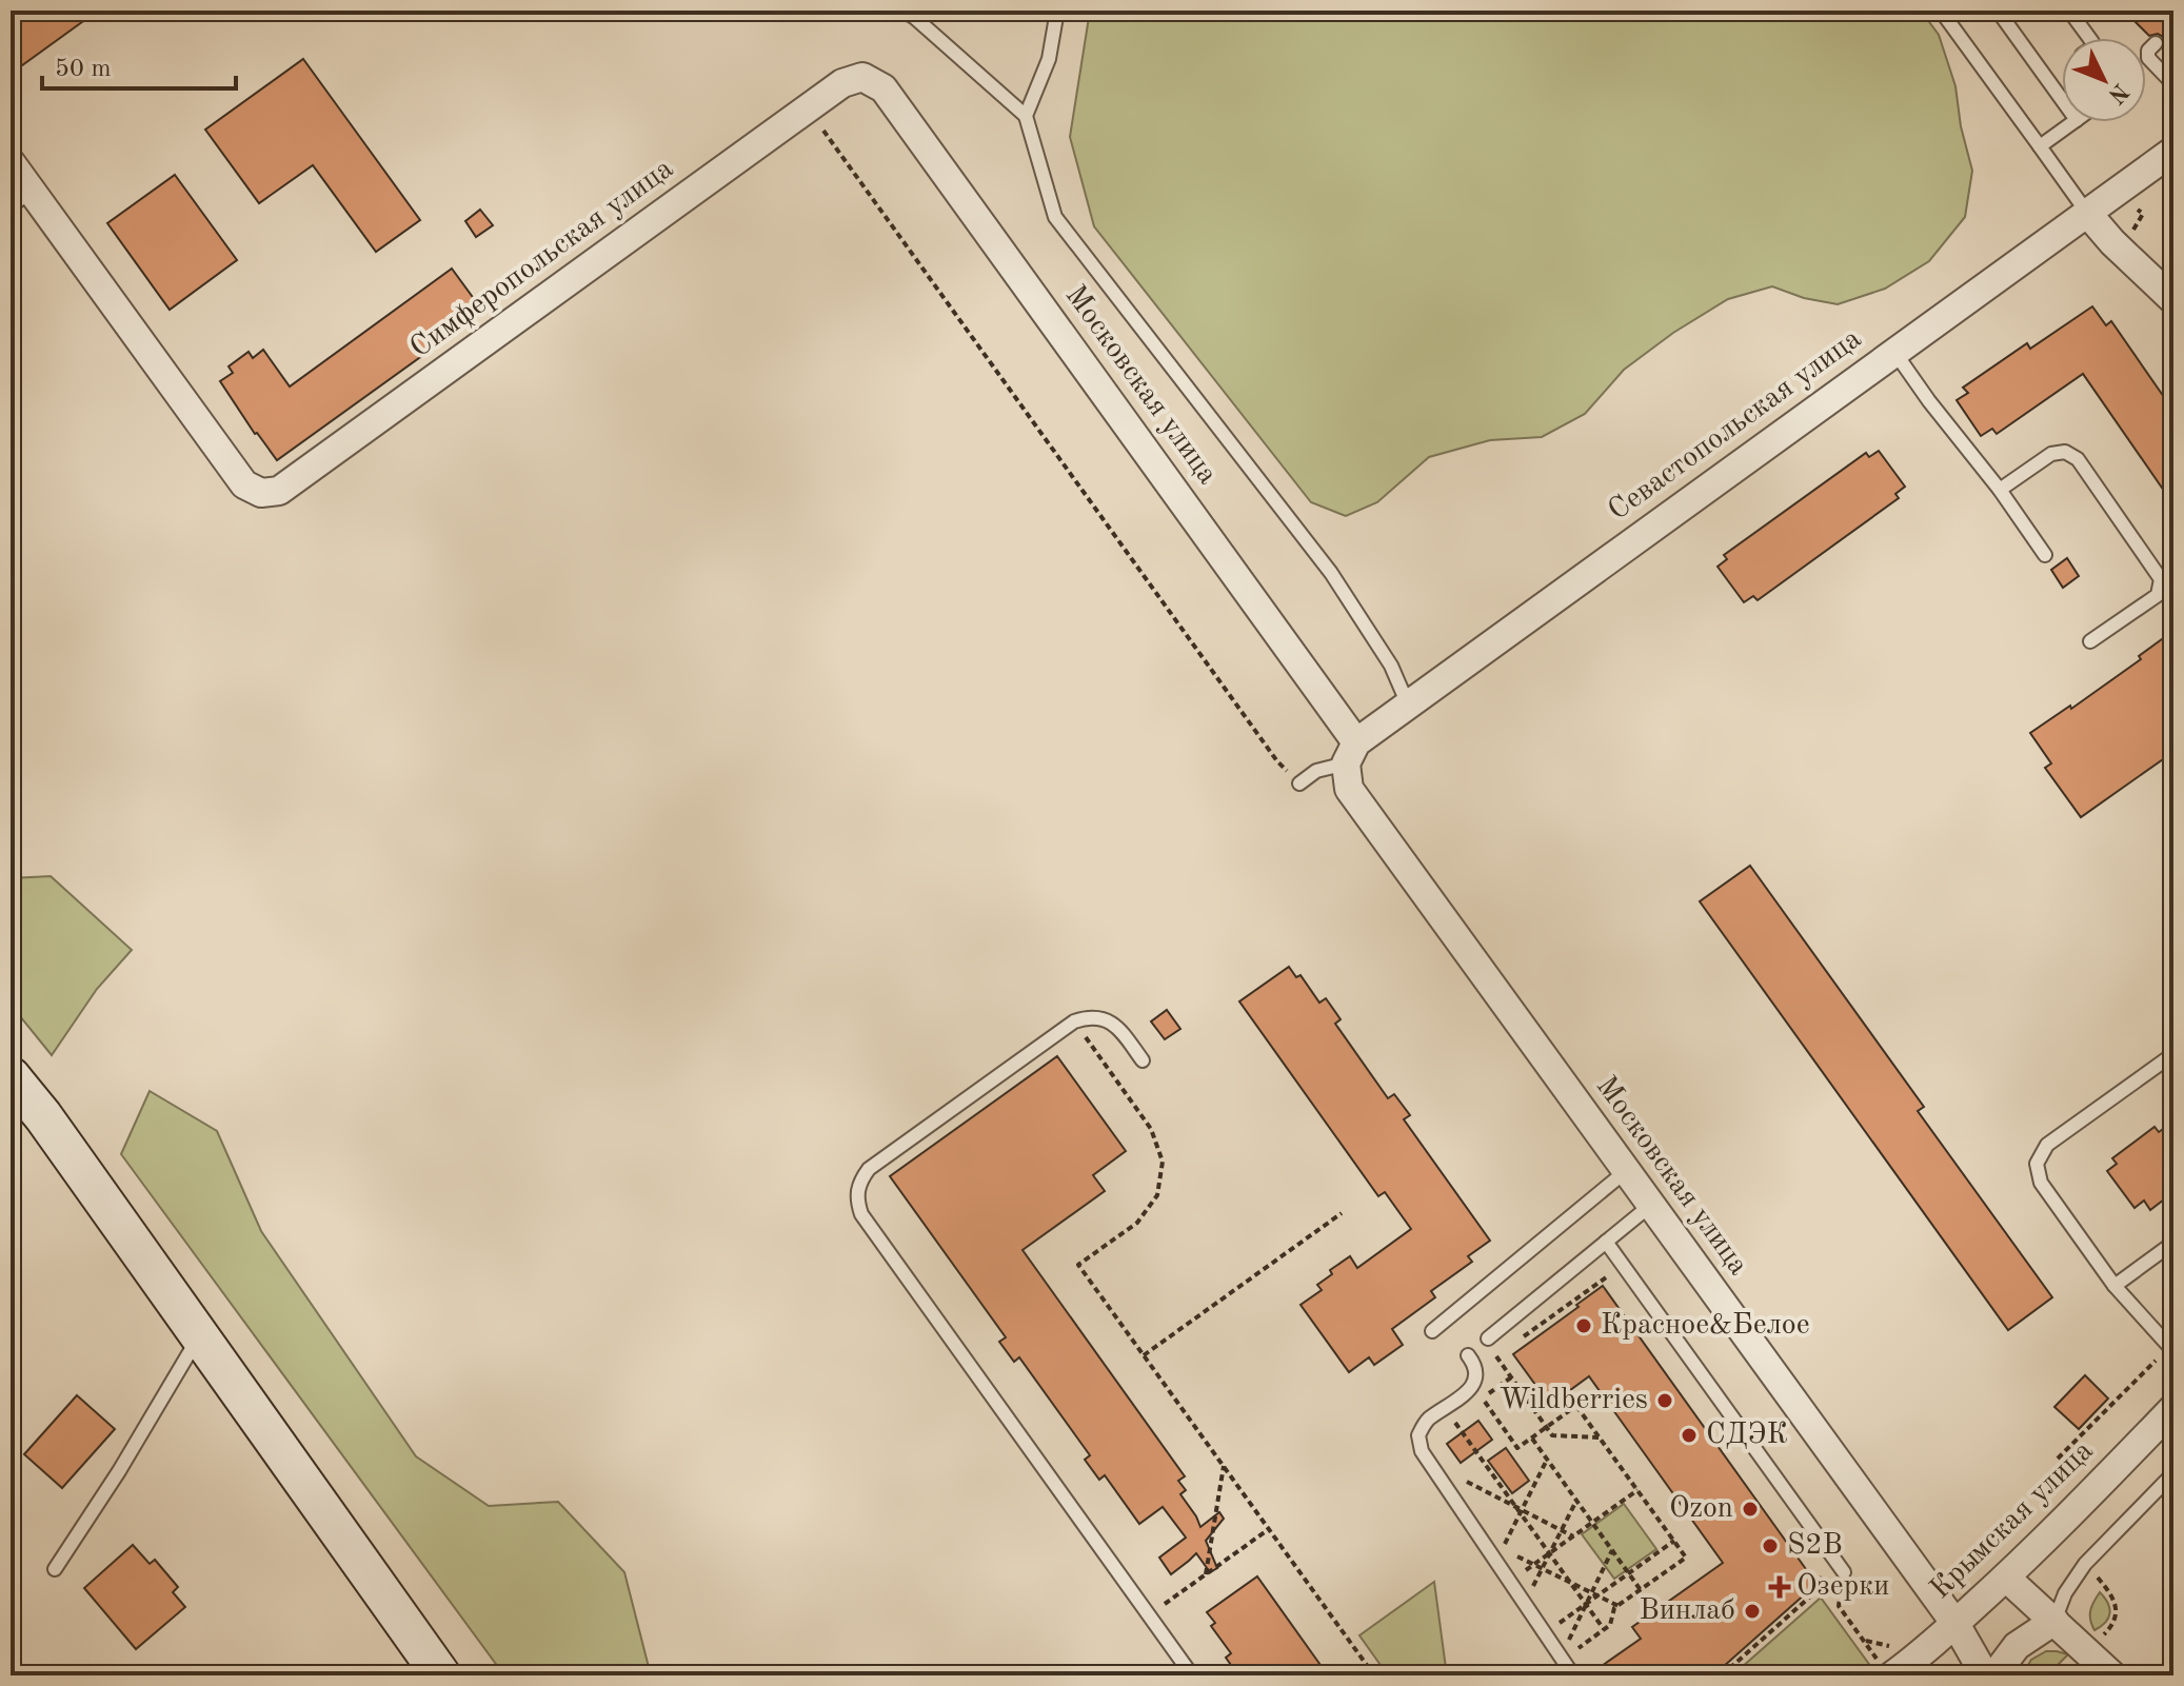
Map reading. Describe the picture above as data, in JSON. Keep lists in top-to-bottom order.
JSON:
{
  "streets": {
    "street": [
      "Симферопольская улица",
      "Московская улица",
      "Севастопольская улица",
      "Крымская улица"
    ]
  },
  "crossings": [
    ["Симферопольская улица", "Московская улица"],
    ["Московская улица", "Севастопольская улица"],
    ["Московская улица", "Крымская улица"]
  ],
  "places": {
    "other": [
      "Красное&Белое",
      "Wildberries",
      "СДЭК",
      "Ozon",
      "S2B",
      "Винлаб"
    ],
    "health": ["Озерки"]
  },
  "scale_bar": "50 m",
  "north": "bottom right"
}
